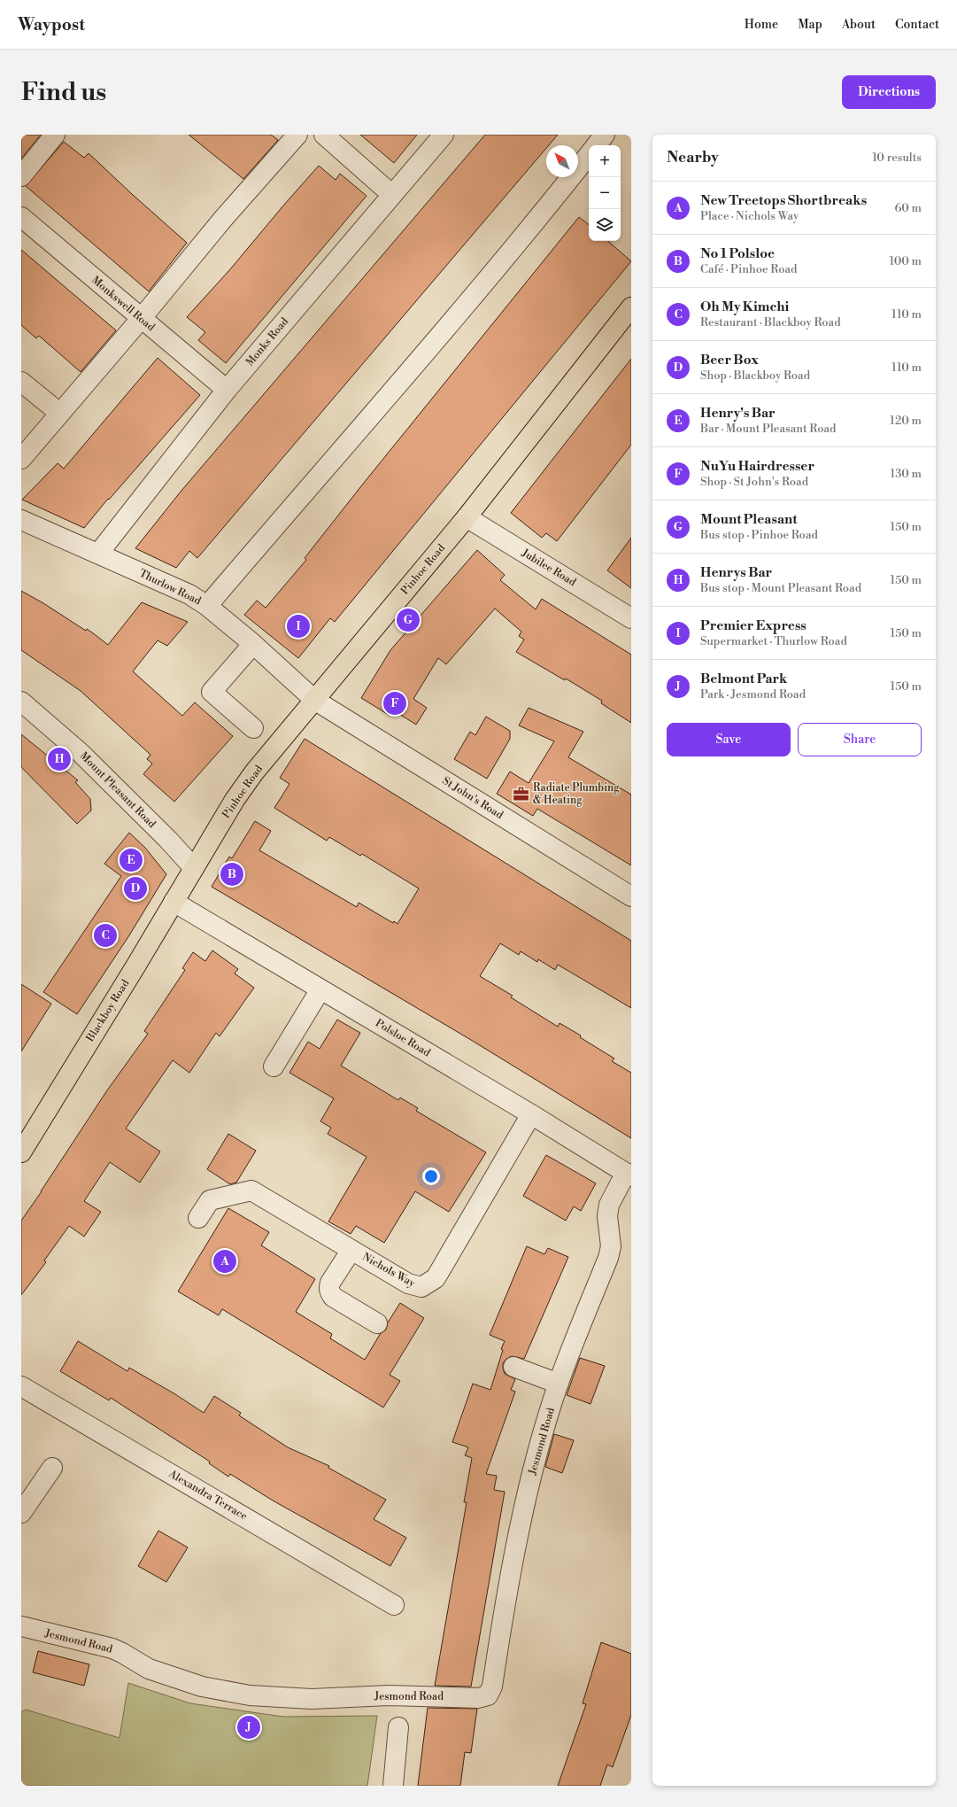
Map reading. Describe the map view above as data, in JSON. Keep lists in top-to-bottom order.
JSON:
{
  "streets": {
    "main road": ["Pinhoe Road", "Blackboy Road"],
    "street": [
      "Monkswell Road",
      "Monks Road",
      "Jubilee Road",
      "Thurlow Road",
      "Mount Pleasant Road",
      "St John's Road",
      "Polsloe Road",
      "Nichols Way",
      "Jesmond Road",
      "Alexandra Terrace"
    ]
  },
  "crossings": [
    ["Monkswell Road", "Monks Road"],
    ["Monks Road", "Thurlow Road"],
    ["Jubilee Road", "Pinhoe Road"],
    ["Pinhoe Road", "Thurlow Road"],
    ["Pinhoe Road", "Mount Pleasant Road"],
    ["Pinhoe Road", "St John's Road"],
    ["Pinhoe Road", "Blackboy Road"],
    ["Thurlow Road", "St John's Road"],
    ["Mount Pleasant Road", "Blackboy Road"],
    ["Blackboy Road", "Polsloe Road"],
    ["Polsloe Road", "Nichols Way"],
    ["Polsloe Road", "Jesmond Road"]
  ],
  "places": {
    "office": ["Radiate Plumbing & Heating"]
  },
  "north": "top left",
  "page": {
    "header": "Waypost",
    "nav": [
      "Home",
      "Map",
      "About",
      "Contact"
    ],
    "buttons": [
      "Directions",
      ["Save", "Share"]
    ],
    "title": "Find us",
    "heading": ["Nearby", "10 results"],
    "map_buttons": ["+", "−"],
    "list": [
      {
        "mark": "A",
        "name": "New Treetops Shortbreaks",
        "note": "Place · Nichols Way",
        "value": "60 m"
      },
      {
        "mark": "B",
        "name": "No 1 Polsloe",
        "note": "Café · Pinhoe Road",
        "value": "100 m"
      },
      {
        "mark": "C",
        "name": "Oh My Kimchi",
        "note": "Restaurant · Blackboy Road",
        "value": "110 m"
      },
      {
        "mark": "D",
        "name": "Beer Box",
        "note": "Shop · Blackboy Road",
        "value": "110 m"
      },
      {
        "mark": "E",
        "name": "Henry's Bar",
        "note": "Bar · Mount Pleasant Road",
        "value": "120 m"
      },
      {
        "mark": "F",
        "name": "NuYu Hairdresser",
        "note": "Shop · St John's Road",
        "value": "130 m"
      },
      {
        "mark": "G",
        "name": "Mount Pleasant",
        "note": "Bus stop · Pinhoe Road",
        "value": "150 m"
      },
      {
        "mark": "H",
        "name": "Henrys Bar",
        "note": "Bus stop · Mount Pleasant Road",
        "value": "150 m"
      },
      {
        "mark": "I",
        "name": "Premier Express",
        "note": "Supermarket · Thurlow Road",
        "value": "150 m"
      },
      {
        "mark": "J",
        "name": "Belmont Park",
        "note": "Park · Jesmond Road",
        "value": "150 m"
      }
    ],
    "pins": [
      "G",
      "I",
      "F",
      "H",
      "E",
      "B",
      "D",
      "C",
      "A",
      "J"
    ]
  }
}
